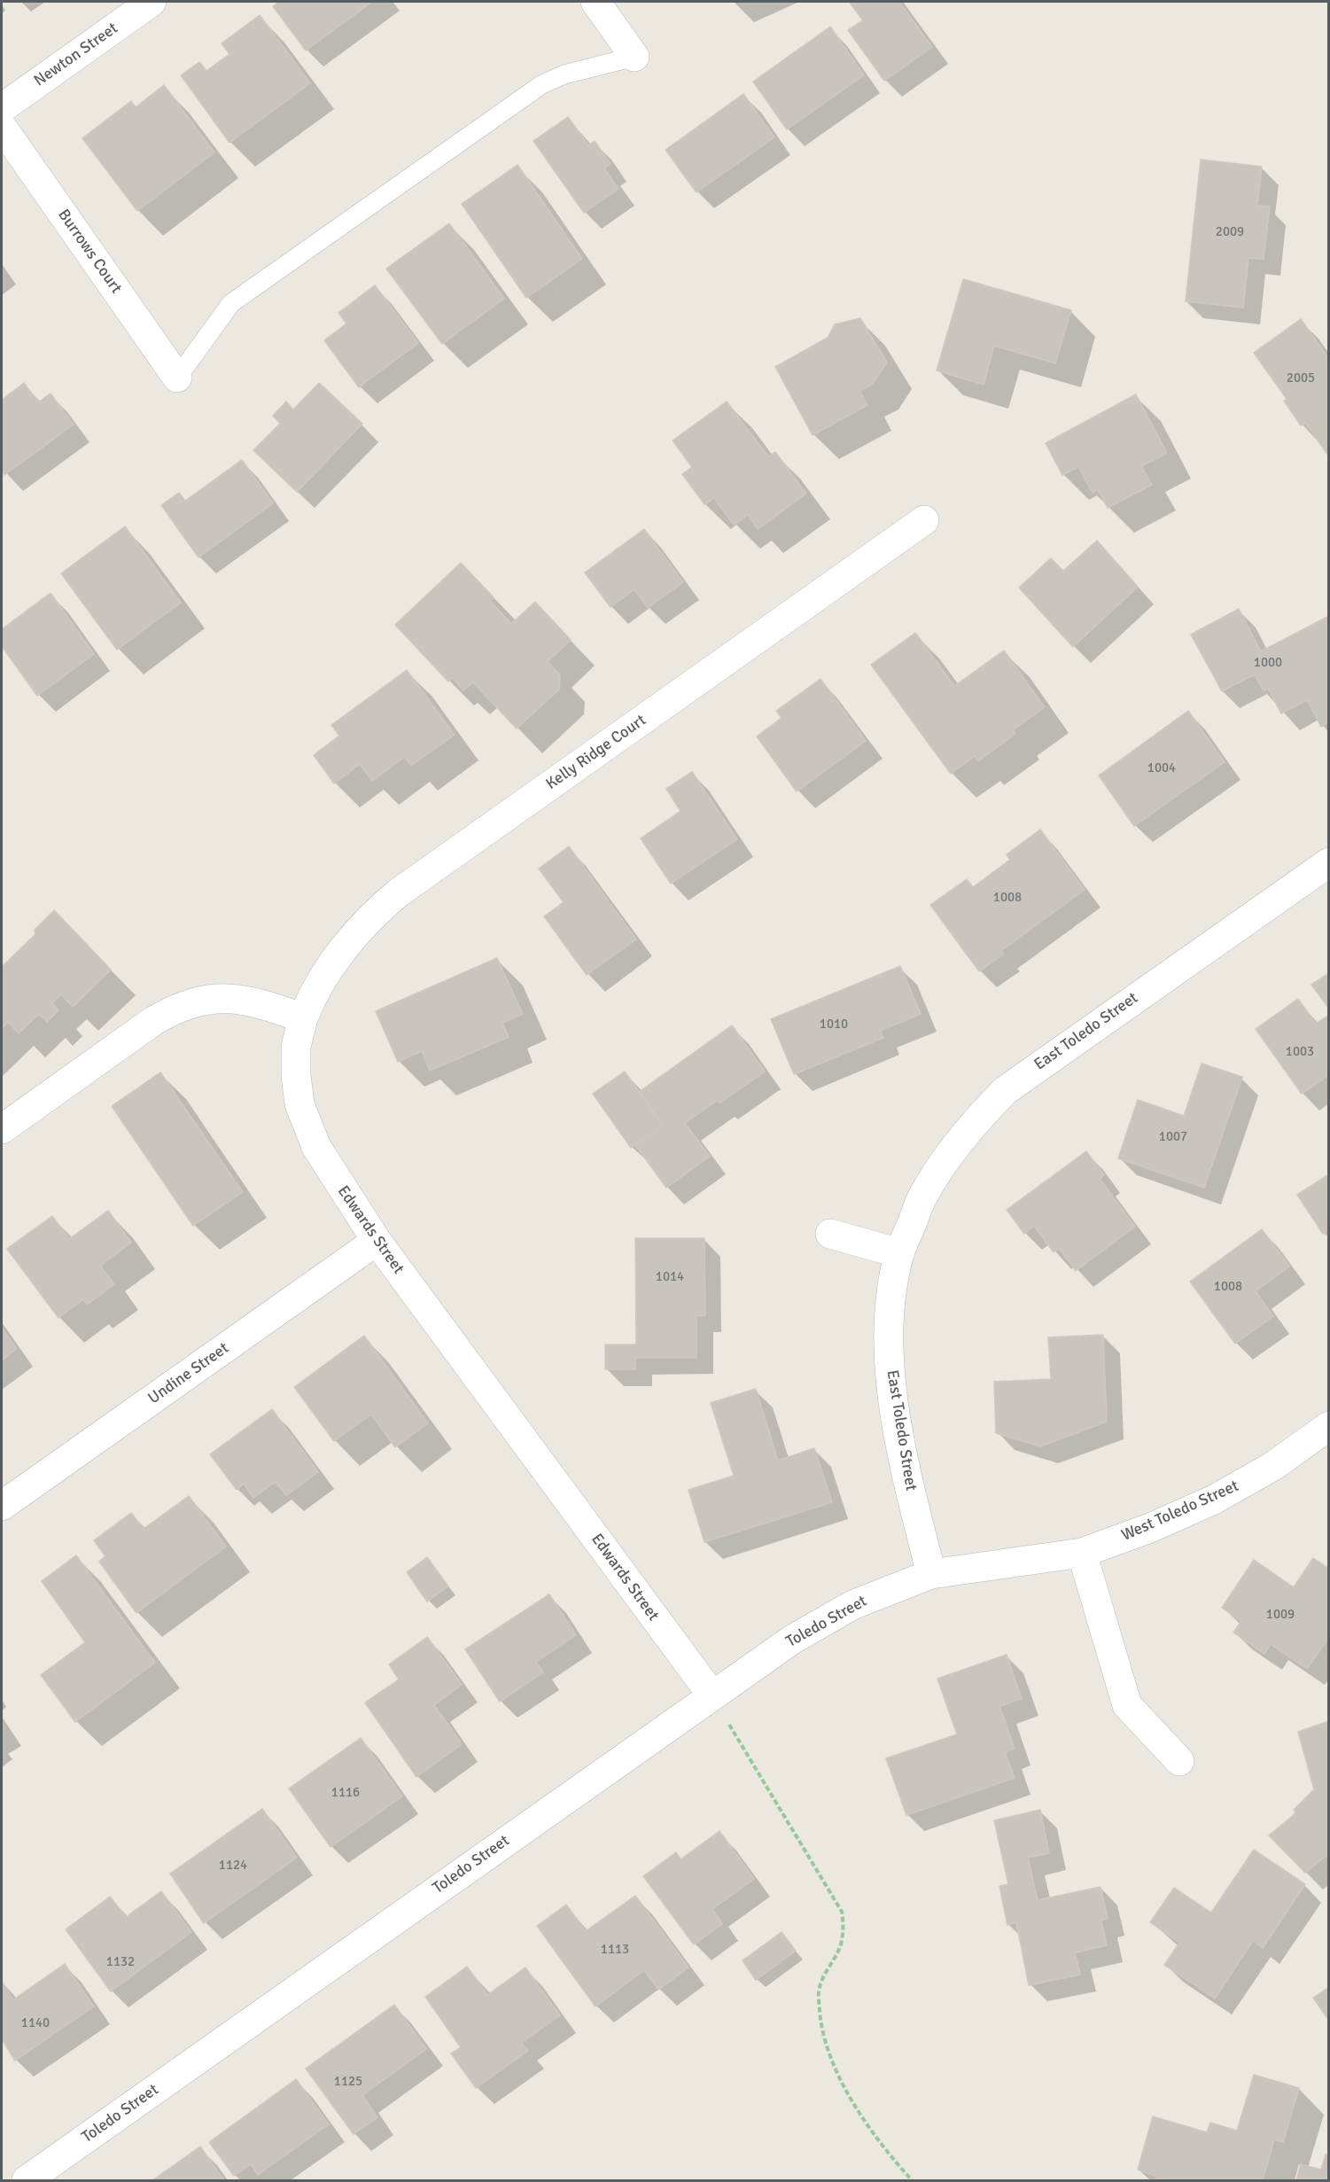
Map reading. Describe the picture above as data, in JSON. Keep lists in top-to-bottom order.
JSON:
{
  "streets": {
    "street": [
      "Newton Street",
      "Burrows Court",
      "Kelly Ridge Court",
      "East Toledo Street",
      "Edwards Street",
      "Undine Street",
      "West Toledo Street",
      "Toledo Street"
    ]
  },
  "crossings": [
    ["Kelly Ridge Court", "Edwards Street"],
    ["East Toledo Street", "West Toledo Street"],
    ["East Toledo Street", "Toledo Street"],
    ["Edwards Street", "Undine Street"],
    ["Edwards Street", "Toledo Street"],
    ["West Toledo Street", "Toledo Street"]
  ],
  "house_numbers": [
    "2009",
    "2005",
    "1000",
    "1004",
    "1008",
    "1010",
    "1003",
    "1007",
    "1014",
    "1008",
    "1009",
    "1116",
    "1124",
    "1113",
    "1132",
    "1140",
    "1125"
  ]
}
